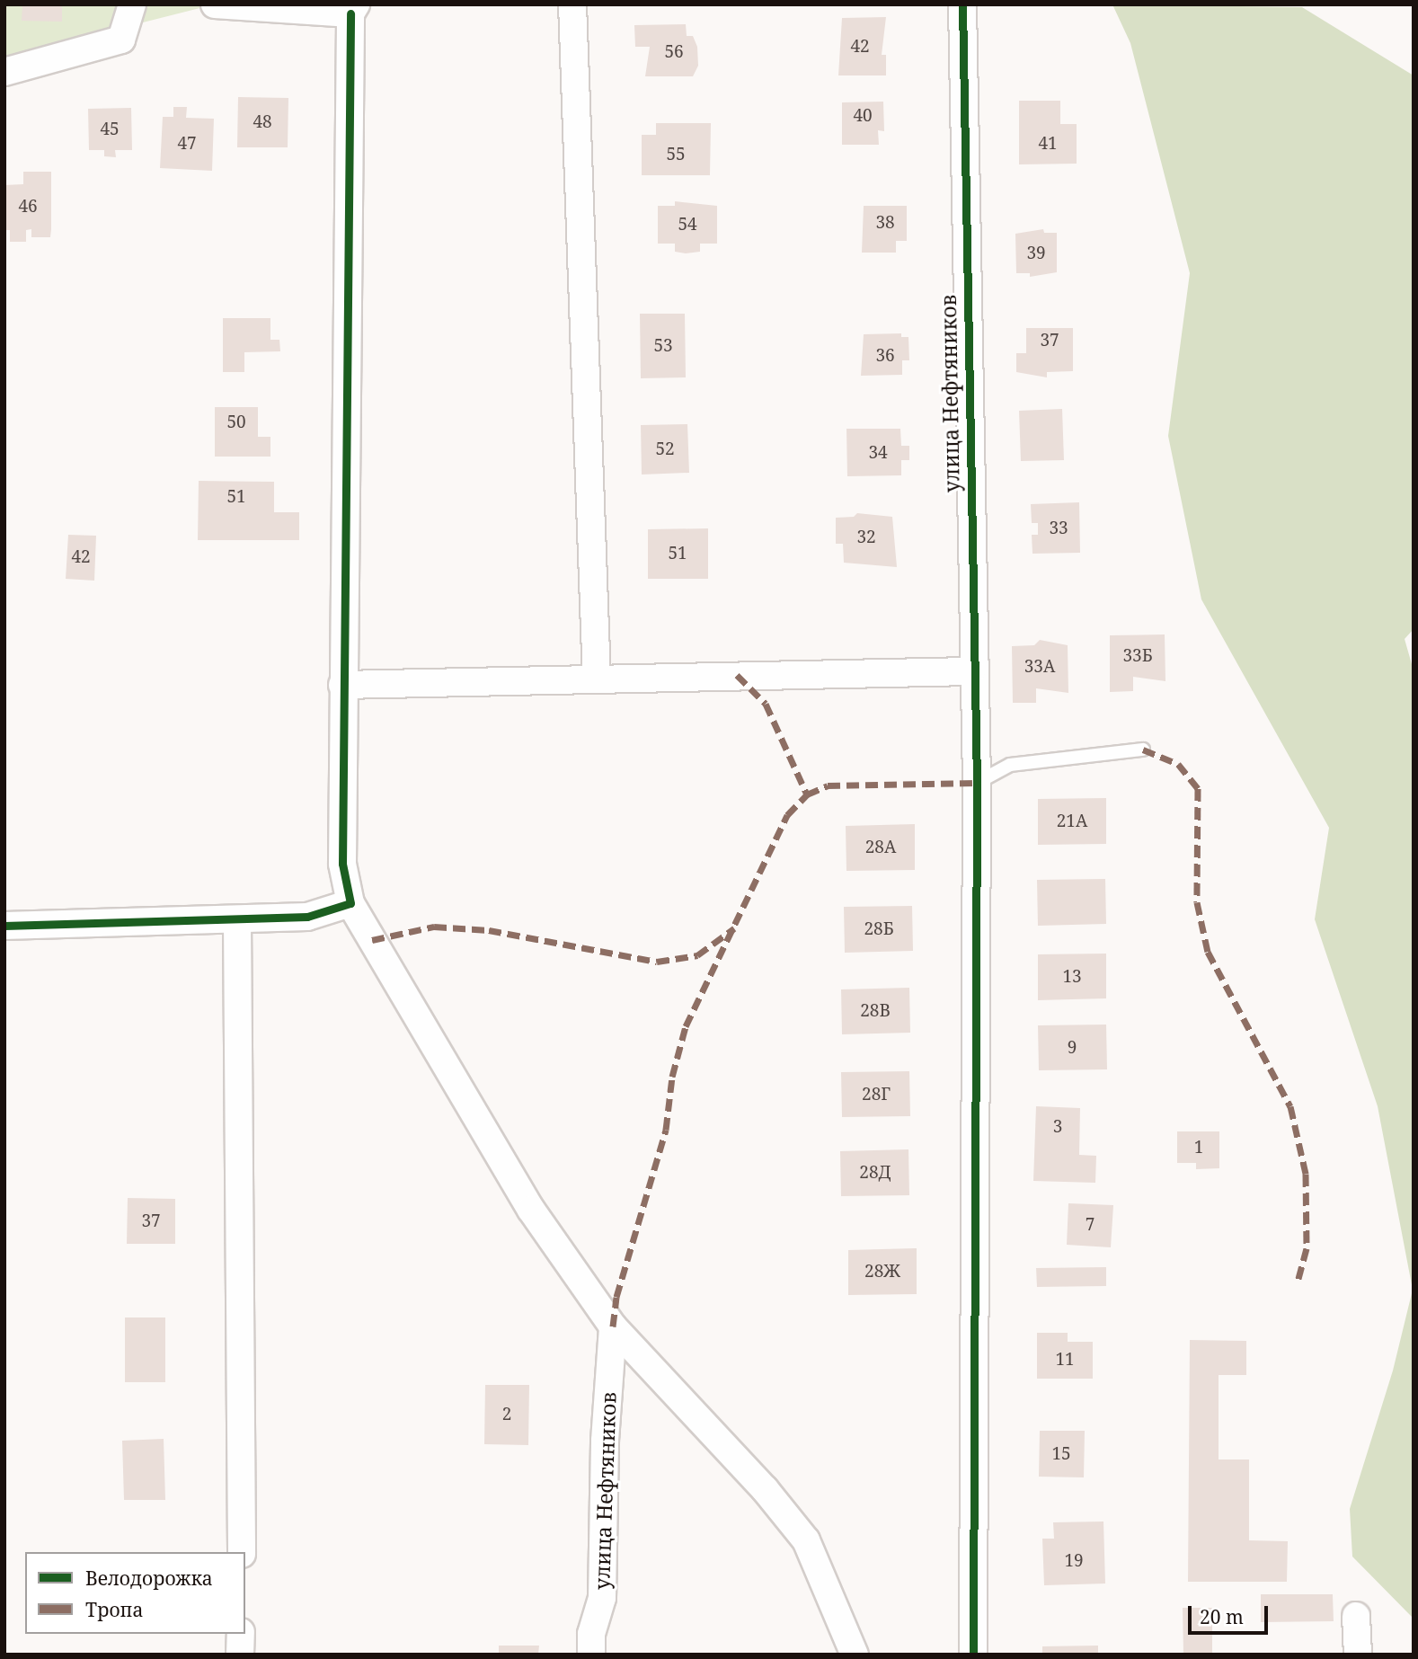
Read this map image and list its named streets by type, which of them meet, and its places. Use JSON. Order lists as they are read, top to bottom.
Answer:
{
  "streets": {
    "street": ["улица Нефтяников"]
  },
  "house_numbers": [
    "42",
    "56",
    "40",
    "48",
    "45",
    "47",
    "41",
    "55",
    "46",
    "38",
    "54",
    "39",
    "37",
    "53",
    "36",
    "50",
    "52",
    "34",
    "51",
    "33",
    "32",
    "51",
    "42",
    "33Б",
    "33А",
    "21А",
    "28А",
    "28Б",
    "13",
    "28В",
    "9",
    "28Г",
    "3",
    "1",
    "28Д",
    "37",
    "7",
    "28Ж",
    "11",
    "2",
    "15",
    "19"
  ],
  "legend": ["Велодорожка", "Тропа"],
  "scale_bar": "20 m"
}
